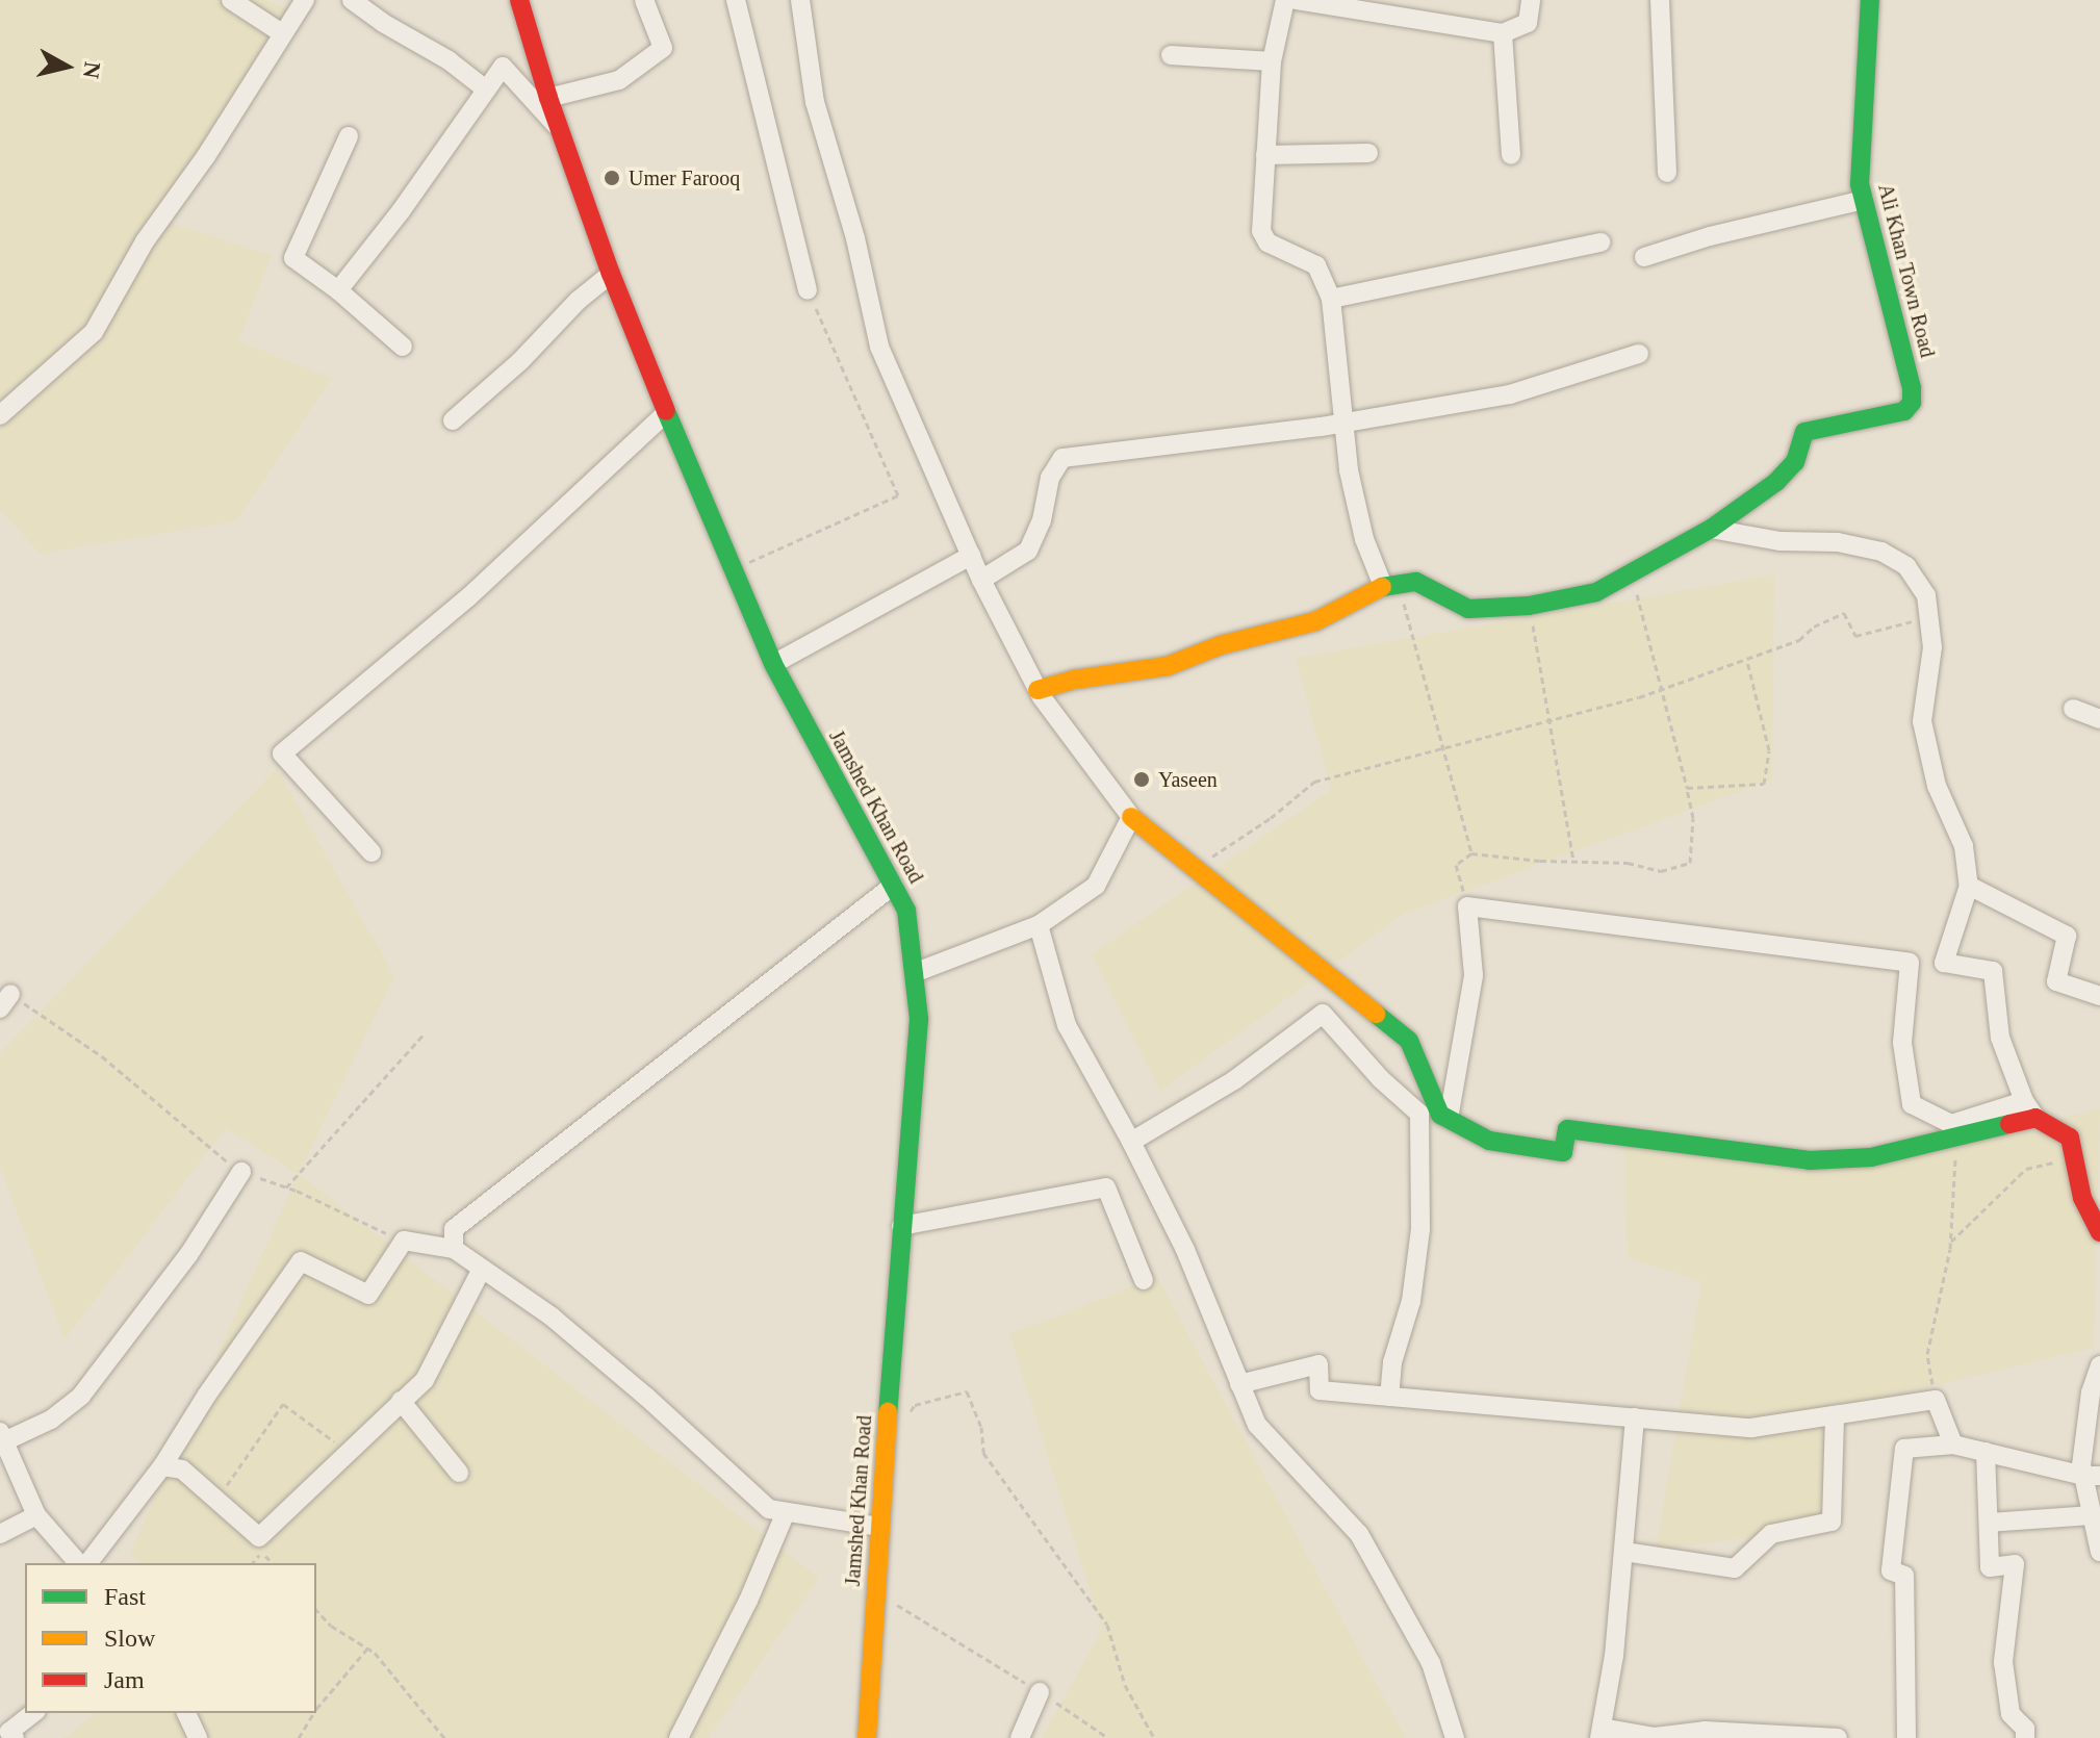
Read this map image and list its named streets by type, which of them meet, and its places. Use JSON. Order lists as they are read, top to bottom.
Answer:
{
  "streets": {
    "street": ["Ali Khan Town Road", "Jamshed Khan Road"]
  },
  "places": ["Umer Farooq", "Yaseen"],
  "legend": ["Fast", "Slow", "Jam"],
  "north": "right"
}
